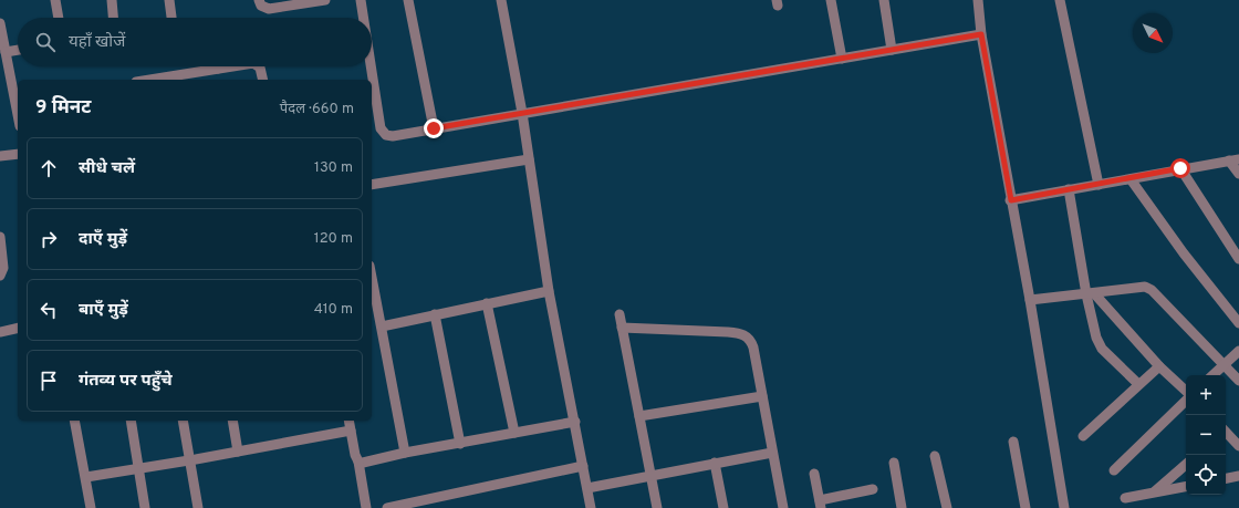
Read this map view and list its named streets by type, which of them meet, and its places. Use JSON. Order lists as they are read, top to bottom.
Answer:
{
  "north": "bottom right",
  "page": {
    "search": "यहाँ खोजें",
    "heading": ["9 मिनट", "पैदल · 660 m"],
    "list": [
      ["सीधे चलें", "130 m"],
      ["दाएँ मुड़ें", "120 m"],
      ["बाएँ मुड़ें", "410 m"],
      "गंतव्य पर पहुँचे"
    ],
    "map_buttons": ["+", "−"]
  }
}
